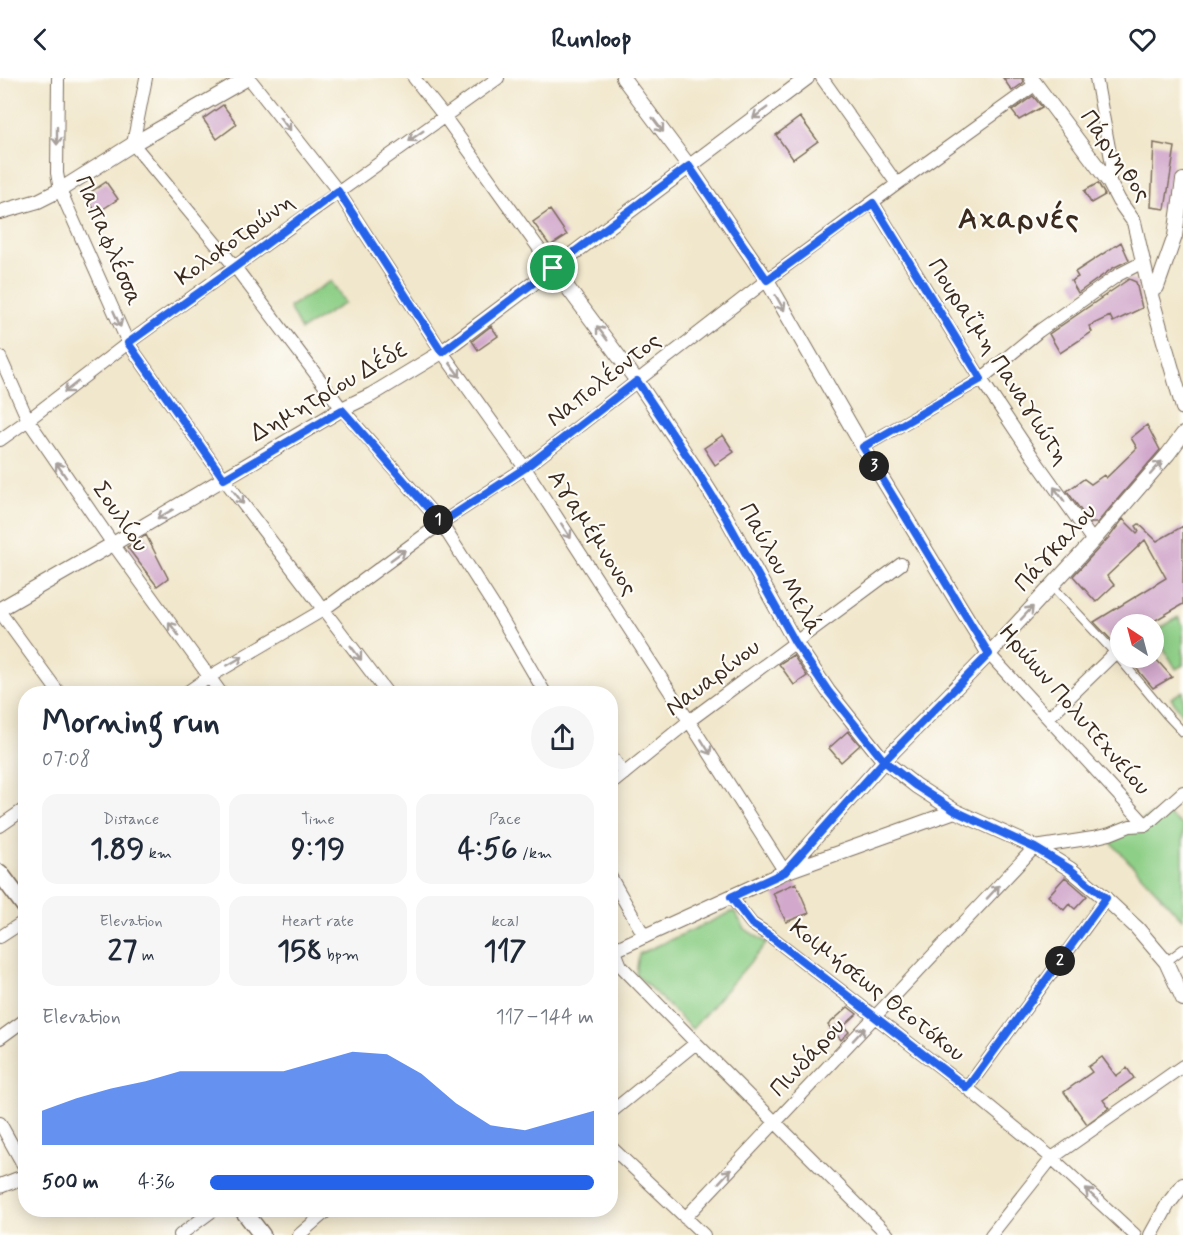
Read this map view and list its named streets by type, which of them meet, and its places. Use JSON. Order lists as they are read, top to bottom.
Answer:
{
  "streets": {
    "street": [
      "Πάρνηθος",
      "Κολοκοτρώνη",
      "Παπαφλέσσα",
      "Πουραΐμη Παναγιώτη",
      "Ναπολέοντος",
      "Δημητρίου Δέδε",
      "Σουλίου",
      "Αγαμέμνονος",
      "Πάγκαλου",
      "Παύλου Μελά",
      "Ναυαρίνου",
      "Ηρώων Πολυτεχνείου",
      "Κοιμήσεως Θεοτόκου",
      "Πινδάρου"
    ]
  },
  "crossings": [
    ["Πάρνηθος", "Ναπολέοντος"],
    ["Κολοκοτρώνη", "Παπαφλέσσα"],
    ["Κολοκοτρώνη", "Σουλίου"],
    ["Κολοκοτρώνη", "Αγαμέμνονος"],
    ["Κολοκοτρώνη", "Παύλου Μελά"],
    ["Παπαφλέσσα", "Ναπολέοντος"],
    ["Παπαφλέσσα", "Δημητρίου Δέδε"],
    ["Πουραΐμη Παναγιώτη", "Ναπολέοντος"],
    ["Πουραΐμη Παναγιώτη", "Πάγκαλου"],
    ["Ναπολέοντος", "Σουλίου"],
    ["Ναπολέοντος", "Αγαμέμνονος"],
    ["Ναπολέοντος", "Παύλου Μελά"],
    ["Ναπολέοντος", "Ηρώων Πολυτεχνείου"],
    ["Δημητρίου Δέδε", "Σουλίου"],
    ["Δημητρίου Δέδε", "Αγαμέμνονος"],
    ["Δημητρίου Δέδε", "Παύλου Μελά"],
    ["Δημητρίου Δέδε", "Ηρώων Πολυτεχνείου"],
    ["Αγαμέμνονος", "Πάγκαλου"],
    ["Αγαμέμνονος", "Ναυαρίνου"],
    ["Πάγκαλου", "Παύλου Μελά"],
    ["Πάγκαλου", "Ηρώων Πολυτεχνείου"],
    ["Παύλου Μελά", "Ναυαρίνου"],
    ["Παύλου Μελά", "Πινδάρου"],
    ["Κοιμήσεως Θεοτόκου", "Πινδάρου"]
  ],
  "one_way": [
    "Κολοκοτρώνη",
    "Παπαφλέσσα",
    "Πουραΐμη Παναγιώτη",
    "Σουλίου"
  ],
  "districts": ["Αχαρνές"],
  "north": "top left",
  "page": {
    "header": "Runloop",
    "pins": ["3", "1", "2"],
    "heading": ["Morning run", "07:08"],
    "stats": [
      ["Distance", "1.89 km"],
      ["Time", "9:19"],
      ["Pace", "4:56 /km"],
      ["Elevation", "27 m"],
      ["Heart rate", "158 bpm"],
      ["kcal", "117"]
    ],
    "chart": ["Elevation", "117–144 m"],
    "list": [
      {
        "name": "500 m",
        "note": "4:36"
      }
    ]
  }
}
